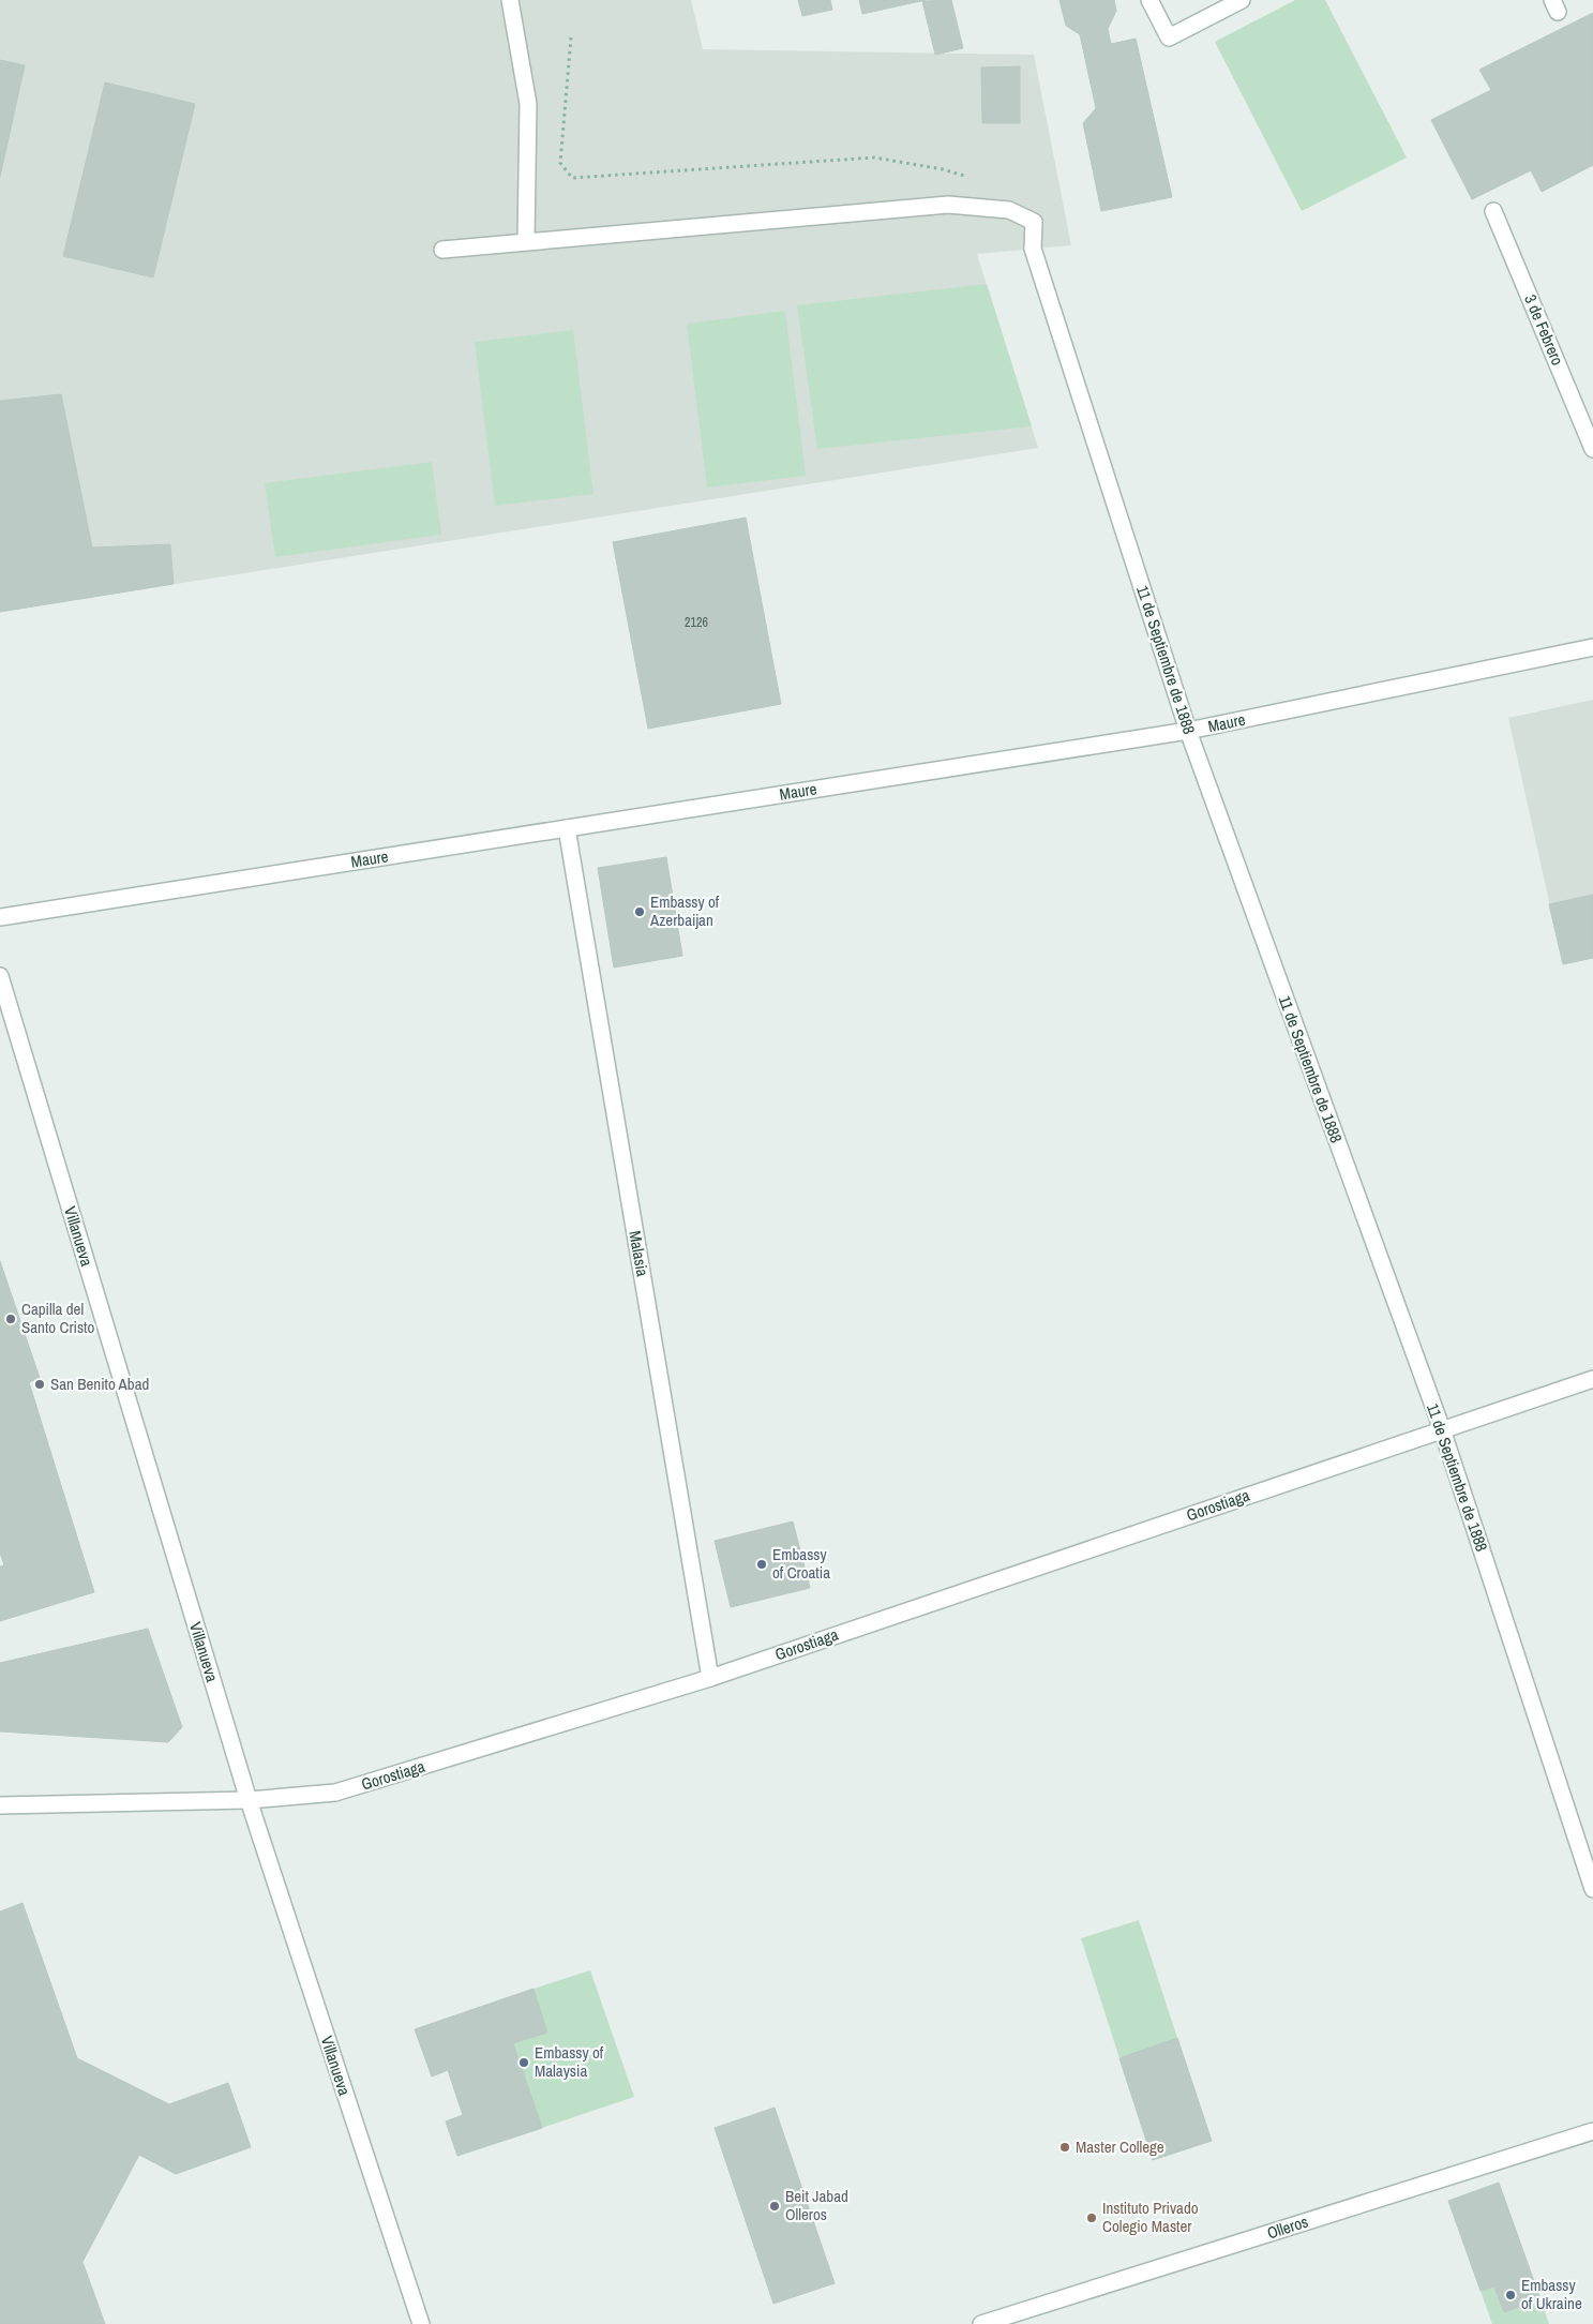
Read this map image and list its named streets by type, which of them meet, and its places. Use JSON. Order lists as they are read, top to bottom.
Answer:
{
  "streets": {
    "street": [
      "3 de Febrero",
      "11 de Septiembre de 1888",
      "Maure",
      "Villanueva",
      "Malasia",
      "Gorostiaga",
      "Olleros"
    ]
  },
  "crossings": [
    ["11 de Septiembre de 1888", "Maure"],
    ["11 de Septiembre de 1888", "Gorostiaga"],
    ["Maure", "Malasia"],
    ["Villanueva", "Gorostiaga"],
    ["Malasia", "Gorostiaga"]
  ],
  "places": [
    "Embassy of Azerbaijan",
    "Capilla del Santo Cristo",
    "San Benito Abad",
    "Embassy of Croatia",
    "Embassy of Malaysia",
    "Master College",
    "Beit Jabad Olleros",
    "Instituto Privado Colegio Master",
    "Embassy of Ukraine"
  ],
  "house_numbers": ["2126"]
}
